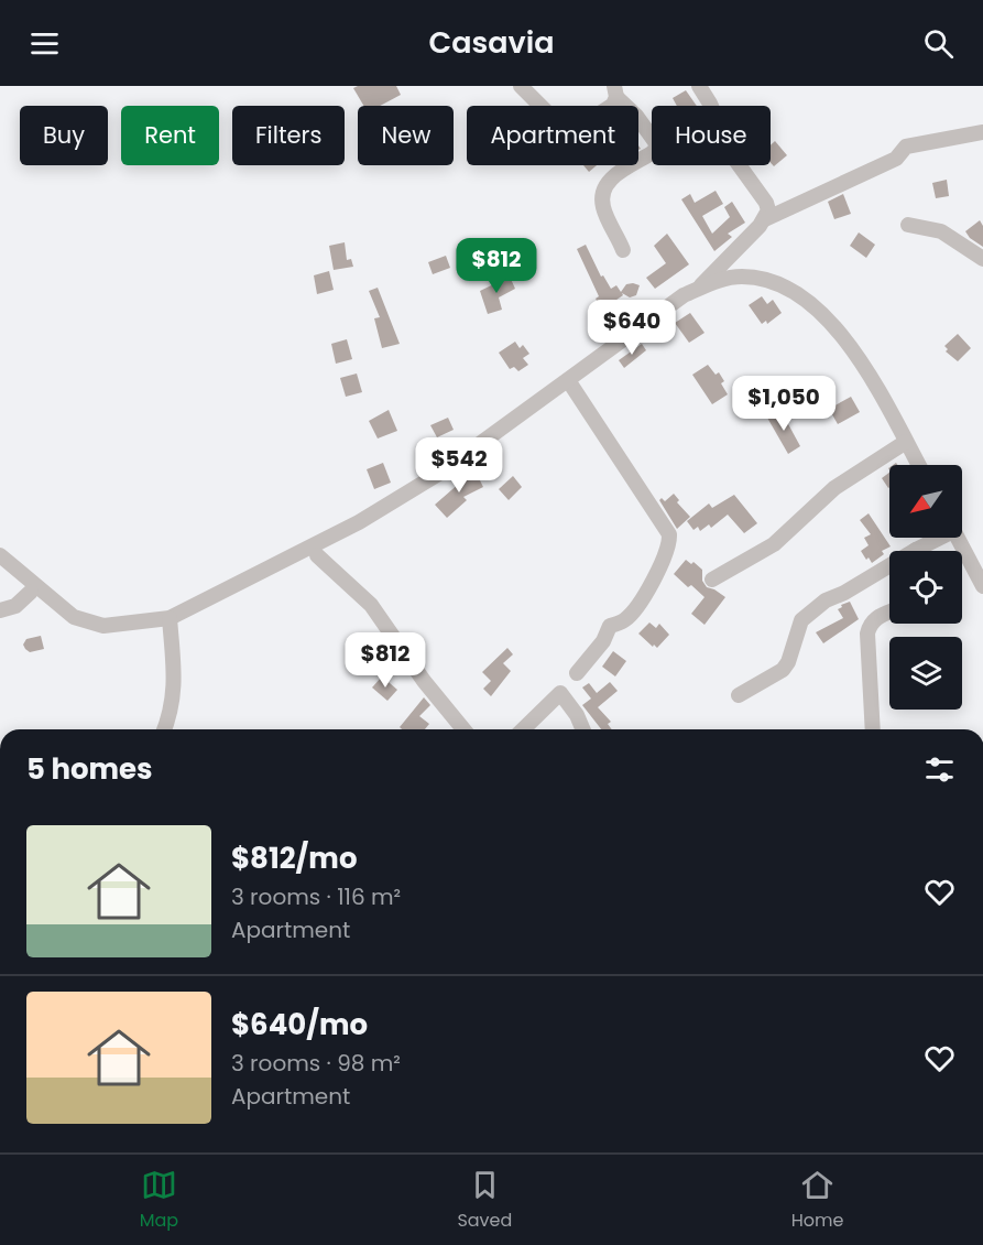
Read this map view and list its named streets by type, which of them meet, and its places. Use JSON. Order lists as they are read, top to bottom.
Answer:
{
  "north": "bottom left",
  "page": {
    "header": "Casavia",
    "chip": [
      "Buy",
      "Rent",
      "Filters",
      "New",
      "Apartment",
      "House"
    ],
    "price": [
      "$812",
      "$640",
      "$1,050",
      "$542",
      "$812"
    ],
    "heading": "5 homes",
    "list": [
      {
        "name": "$812/mo",
        "note": "3 rooms · 116 m² · Apartment"
      },
      {
        "name": "$640/mo",
        "note": "3 rooms · 98 m² · Apartment"
      }
    ],
    "tabs": ["Map", "Saved", "Home"]
  }
}
